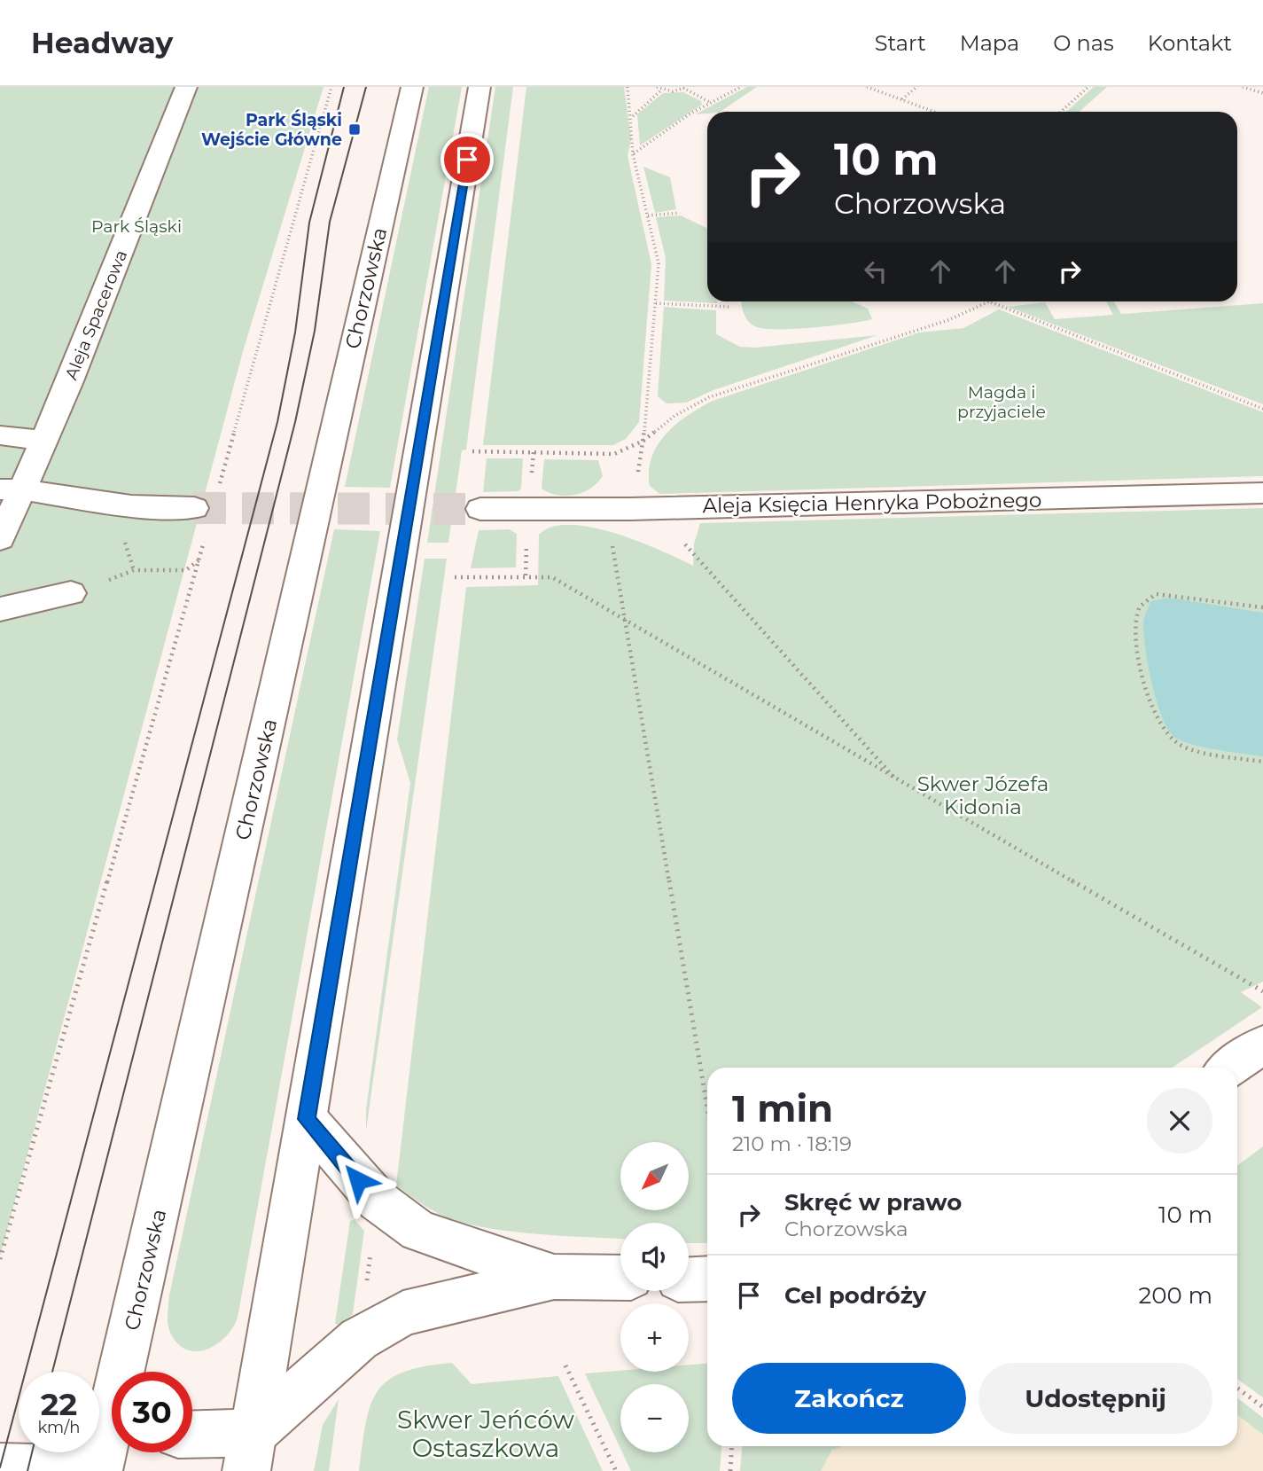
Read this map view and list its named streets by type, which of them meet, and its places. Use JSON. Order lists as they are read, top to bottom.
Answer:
{
  "streets": {
    "main road": ["Chorzowska", "Aleja Spacerowa", "Aleja Księcia Henryka Pobożnego"]
  },
  "parks": [
    "Park Śląski",
    "Magda i przyjaciele",
    "Skwer Józefa Kidonia",
    "Skwer Jeńców Ostaszkowa"
  ],
  "places": {
    "transit": ["Park Śląski Wejście Główne"]
  },
  "north": "bottom left",
  "page": {
    "header": "Headway",
    "nav": [
      "Start",
      "Mapa",
      "O nas",
      "Kontakt"
    ],
    "turn": ["10 m", "Chorzowska"],
    "heading": ["1 min", "210 m · 18:19"],
    "map_buttons": ["+", "−"],
    "list": [
      {
        "name": "Skręć w prawo",
        "note": "Chorzowska",
        "value": "10 m"
      },
      {
        "name": "Cel podróży",
        "value": "200 m"
      }
    ],
    "buttons": ["Zakończ", "Udostępnij"],
    "speed": "22 km/h",
    "limit": "30"
  }
}
